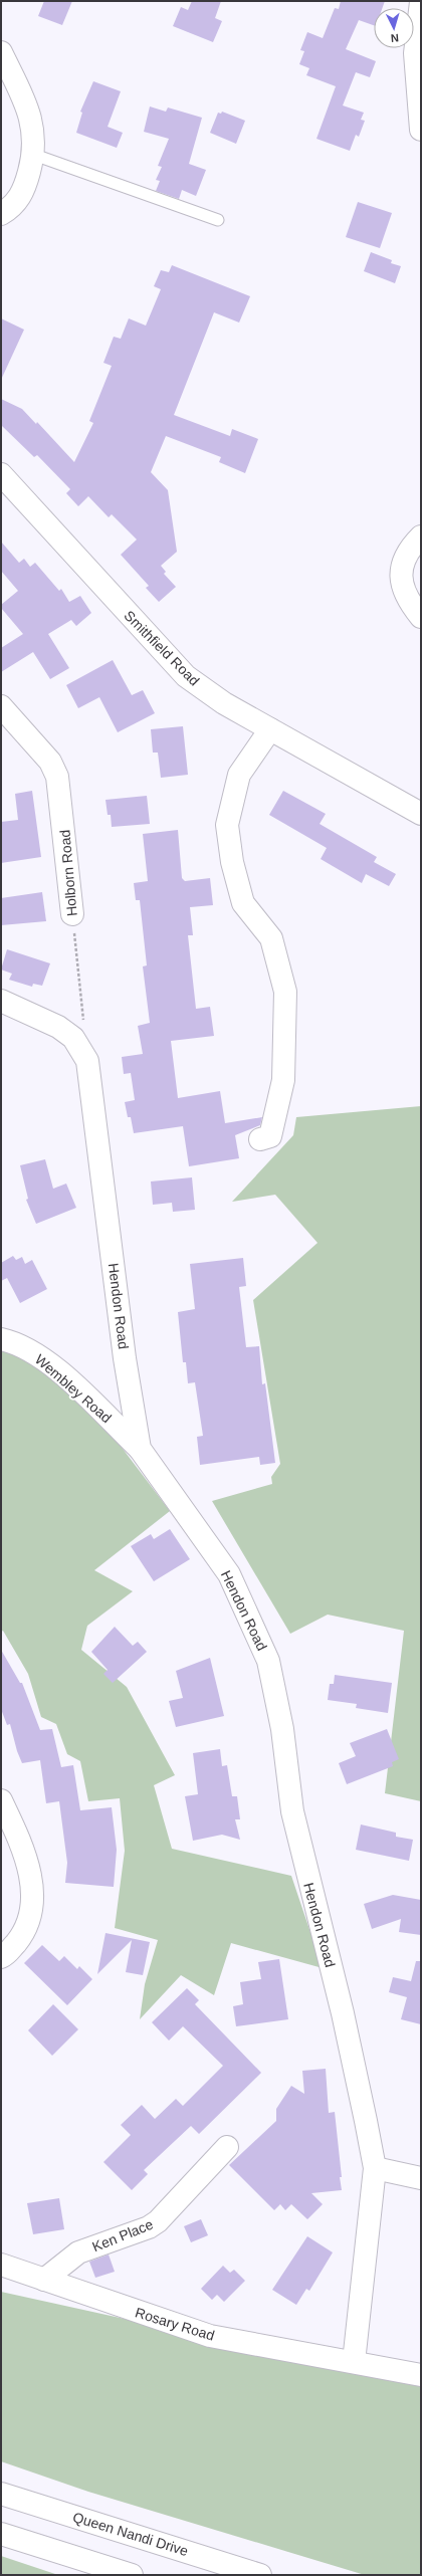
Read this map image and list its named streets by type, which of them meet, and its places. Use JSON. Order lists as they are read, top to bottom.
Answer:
{
  "streets": {
    "street": [
      "Smithfield Road",
      "Holborn Road",
      "Hendon Road",
      "Wembley Road",
      "Ken Place",
      "Rosary Road",
      "Queen Nandi Drive"
    ]
  },
  "crossings": [
    ["Hendon Road", "Wembley Road"],
    ["Ken Place", "Rosary Road"]
  ],
  "north": "bottom"
}
